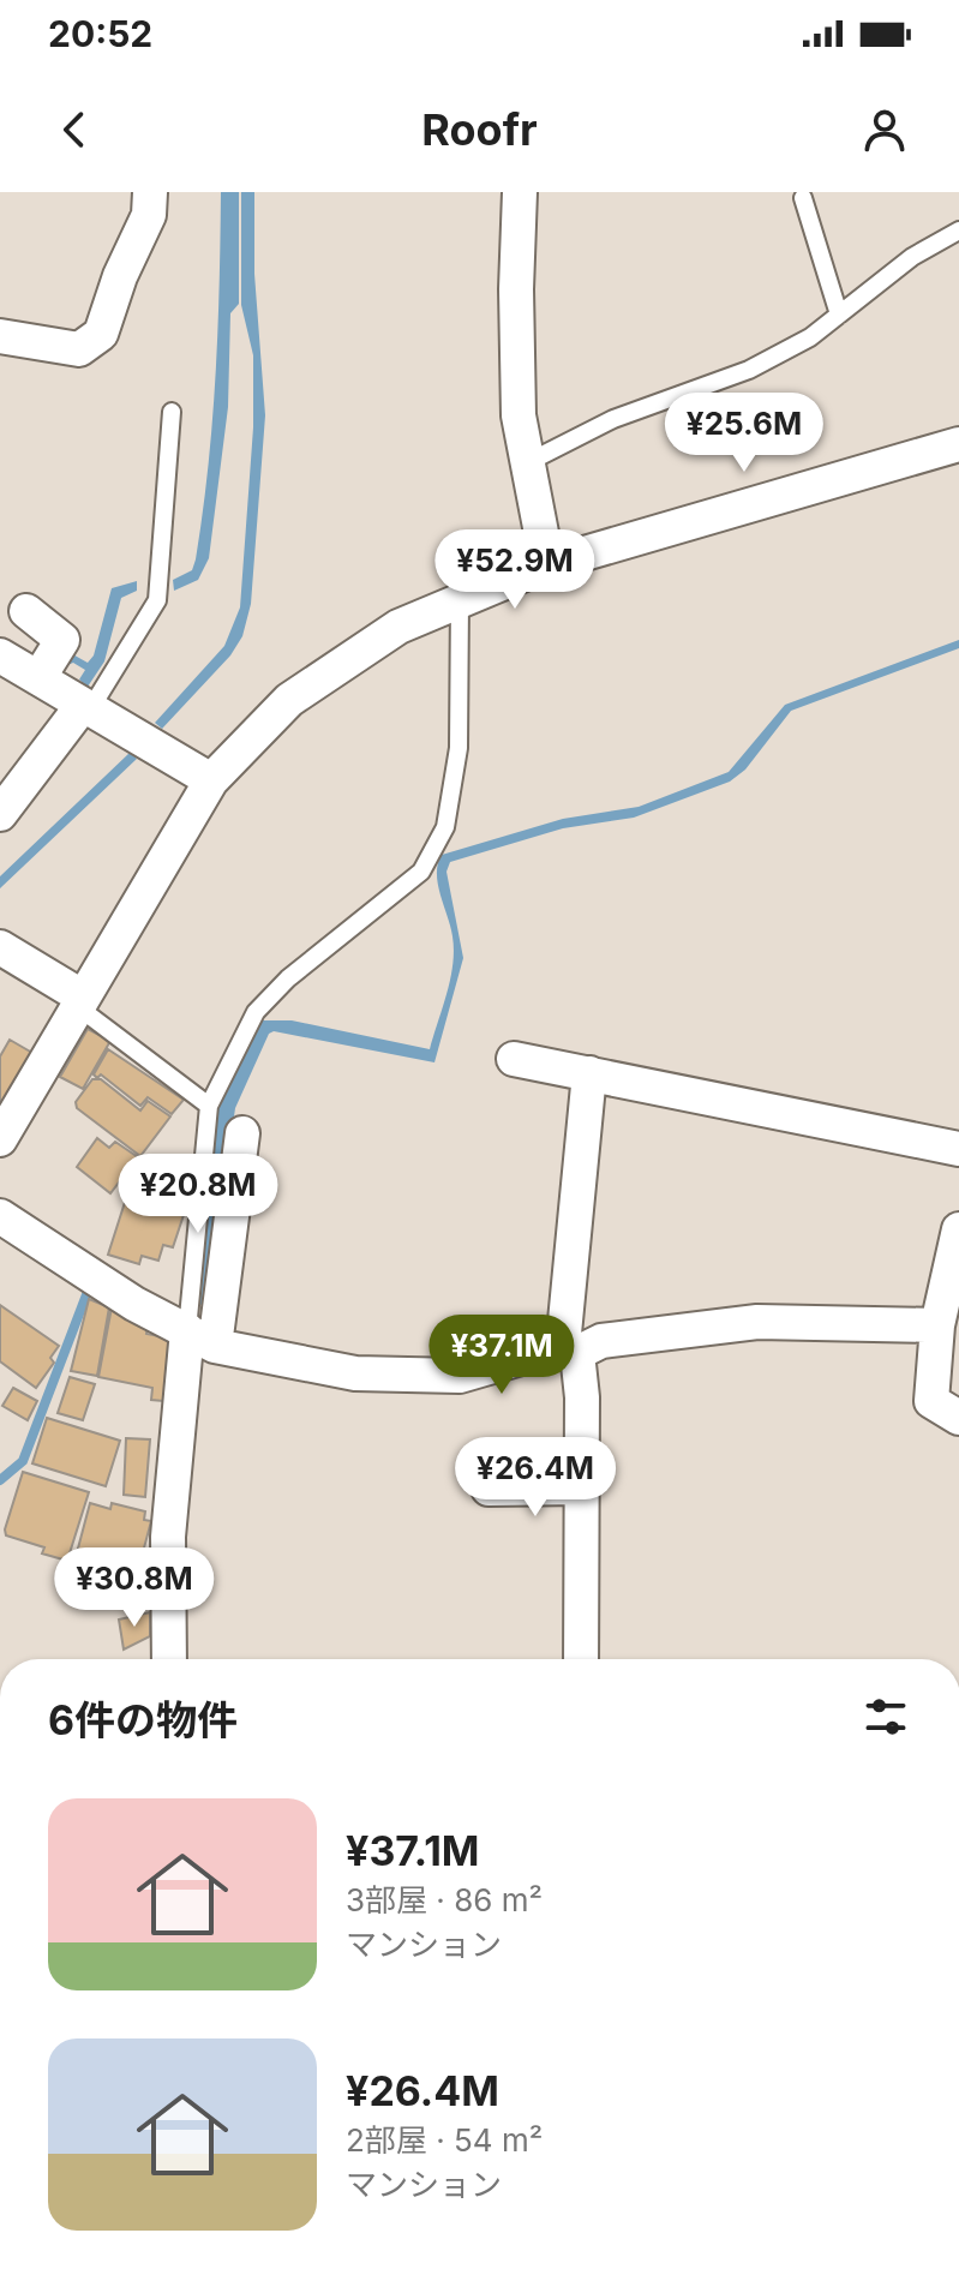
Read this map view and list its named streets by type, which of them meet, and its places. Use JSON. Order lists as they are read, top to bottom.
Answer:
{
  "page": {
    "status": "20:52",
    "header": "Roofr",
    "price": [
      "¥25.6M",
      "¥52.9M",
      "¥20.8M",
      "¥37.1M",
      "¥26.4M",
      "¥30.8M"
    ],
    "heading": "6件の物件",
    "list": [
      {
        "name": "¥37.1M",
        "note": "3部屋 · 86 m² · マンション"
      },
      {
        "name": "¥26.4M",
        "note": "2部屋 · 54 m² · マンション"
      }
    ]
  }
}
